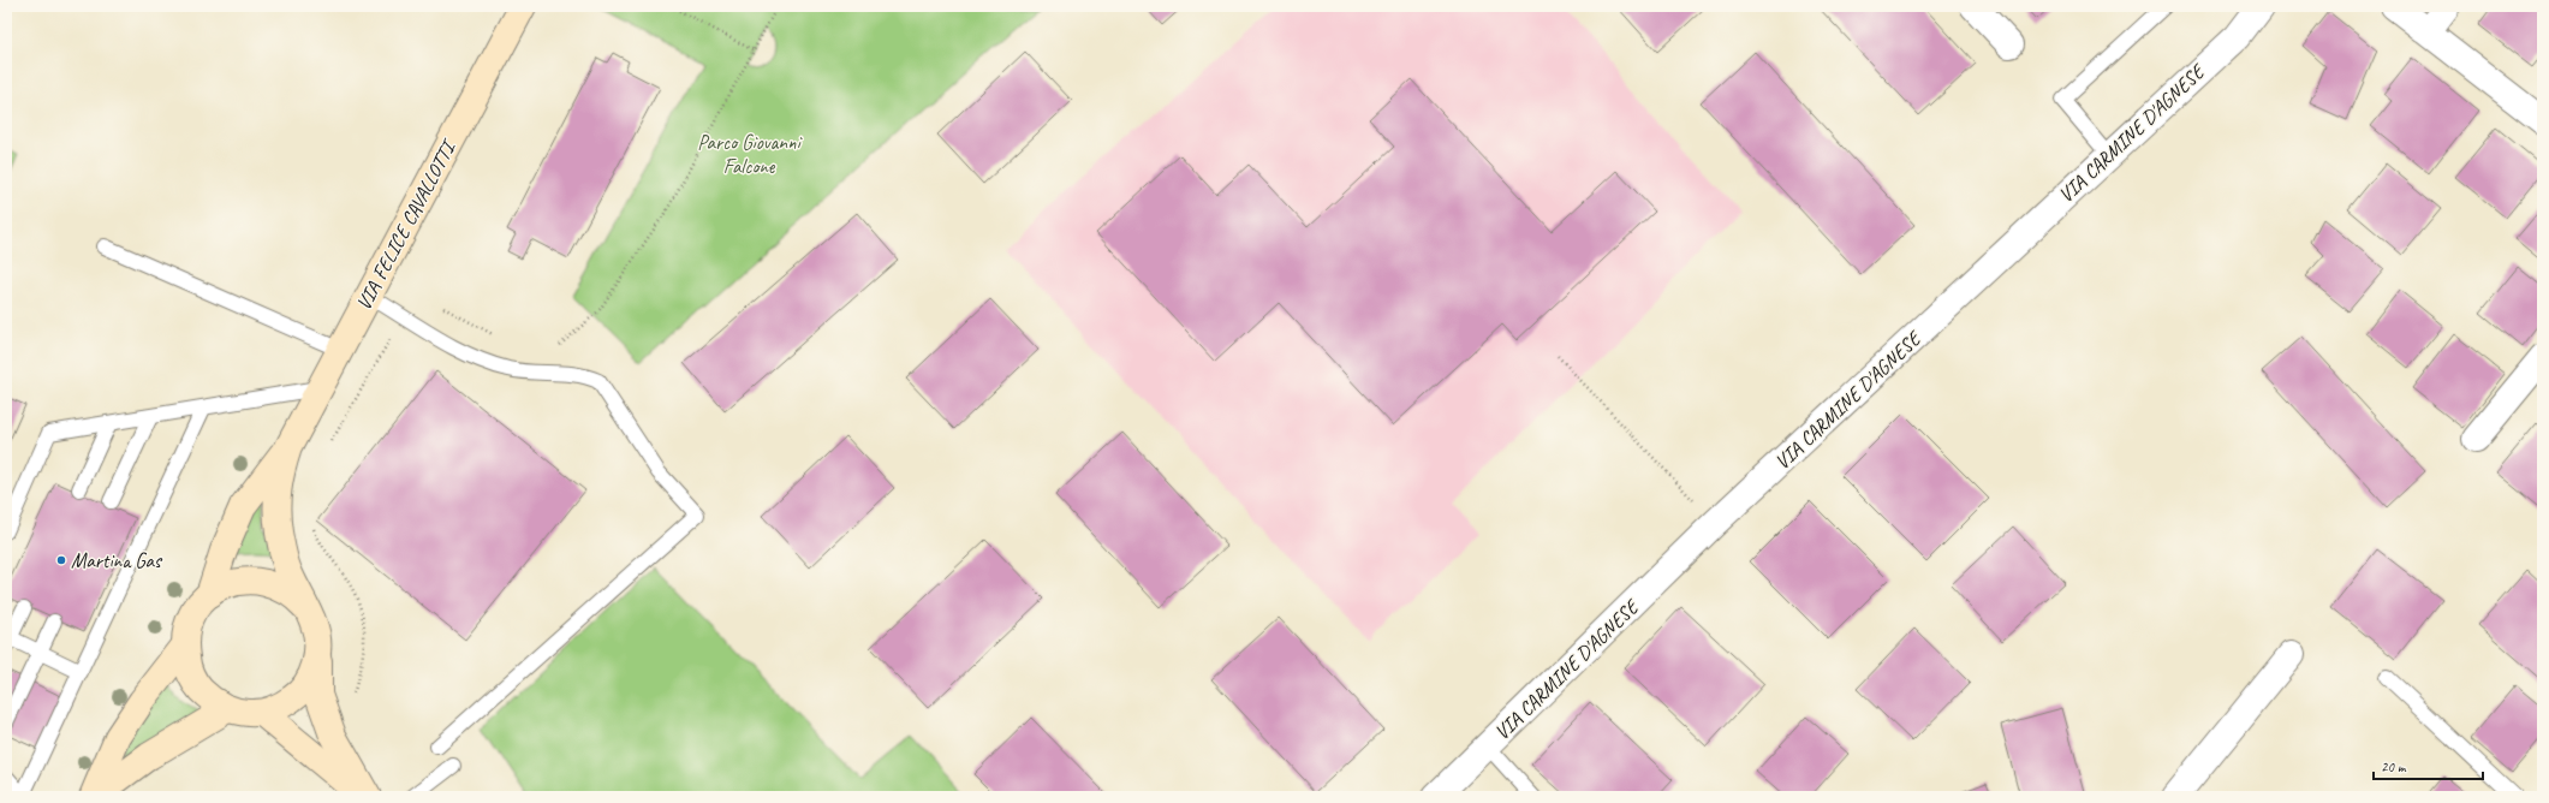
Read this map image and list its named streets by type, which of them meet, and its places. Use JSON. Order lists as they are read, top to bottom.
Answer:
{
  "streets": {
    "main road": ["VIA FELICE CAVALLOTTI"],
    "street": ["VIA CARMINE D'AGNESE"]
  },
  "parks": ["Parco Giovanni Falcone"],
  "places": ["Martina Gas"],
  "scale_bar": "20 m"
}
